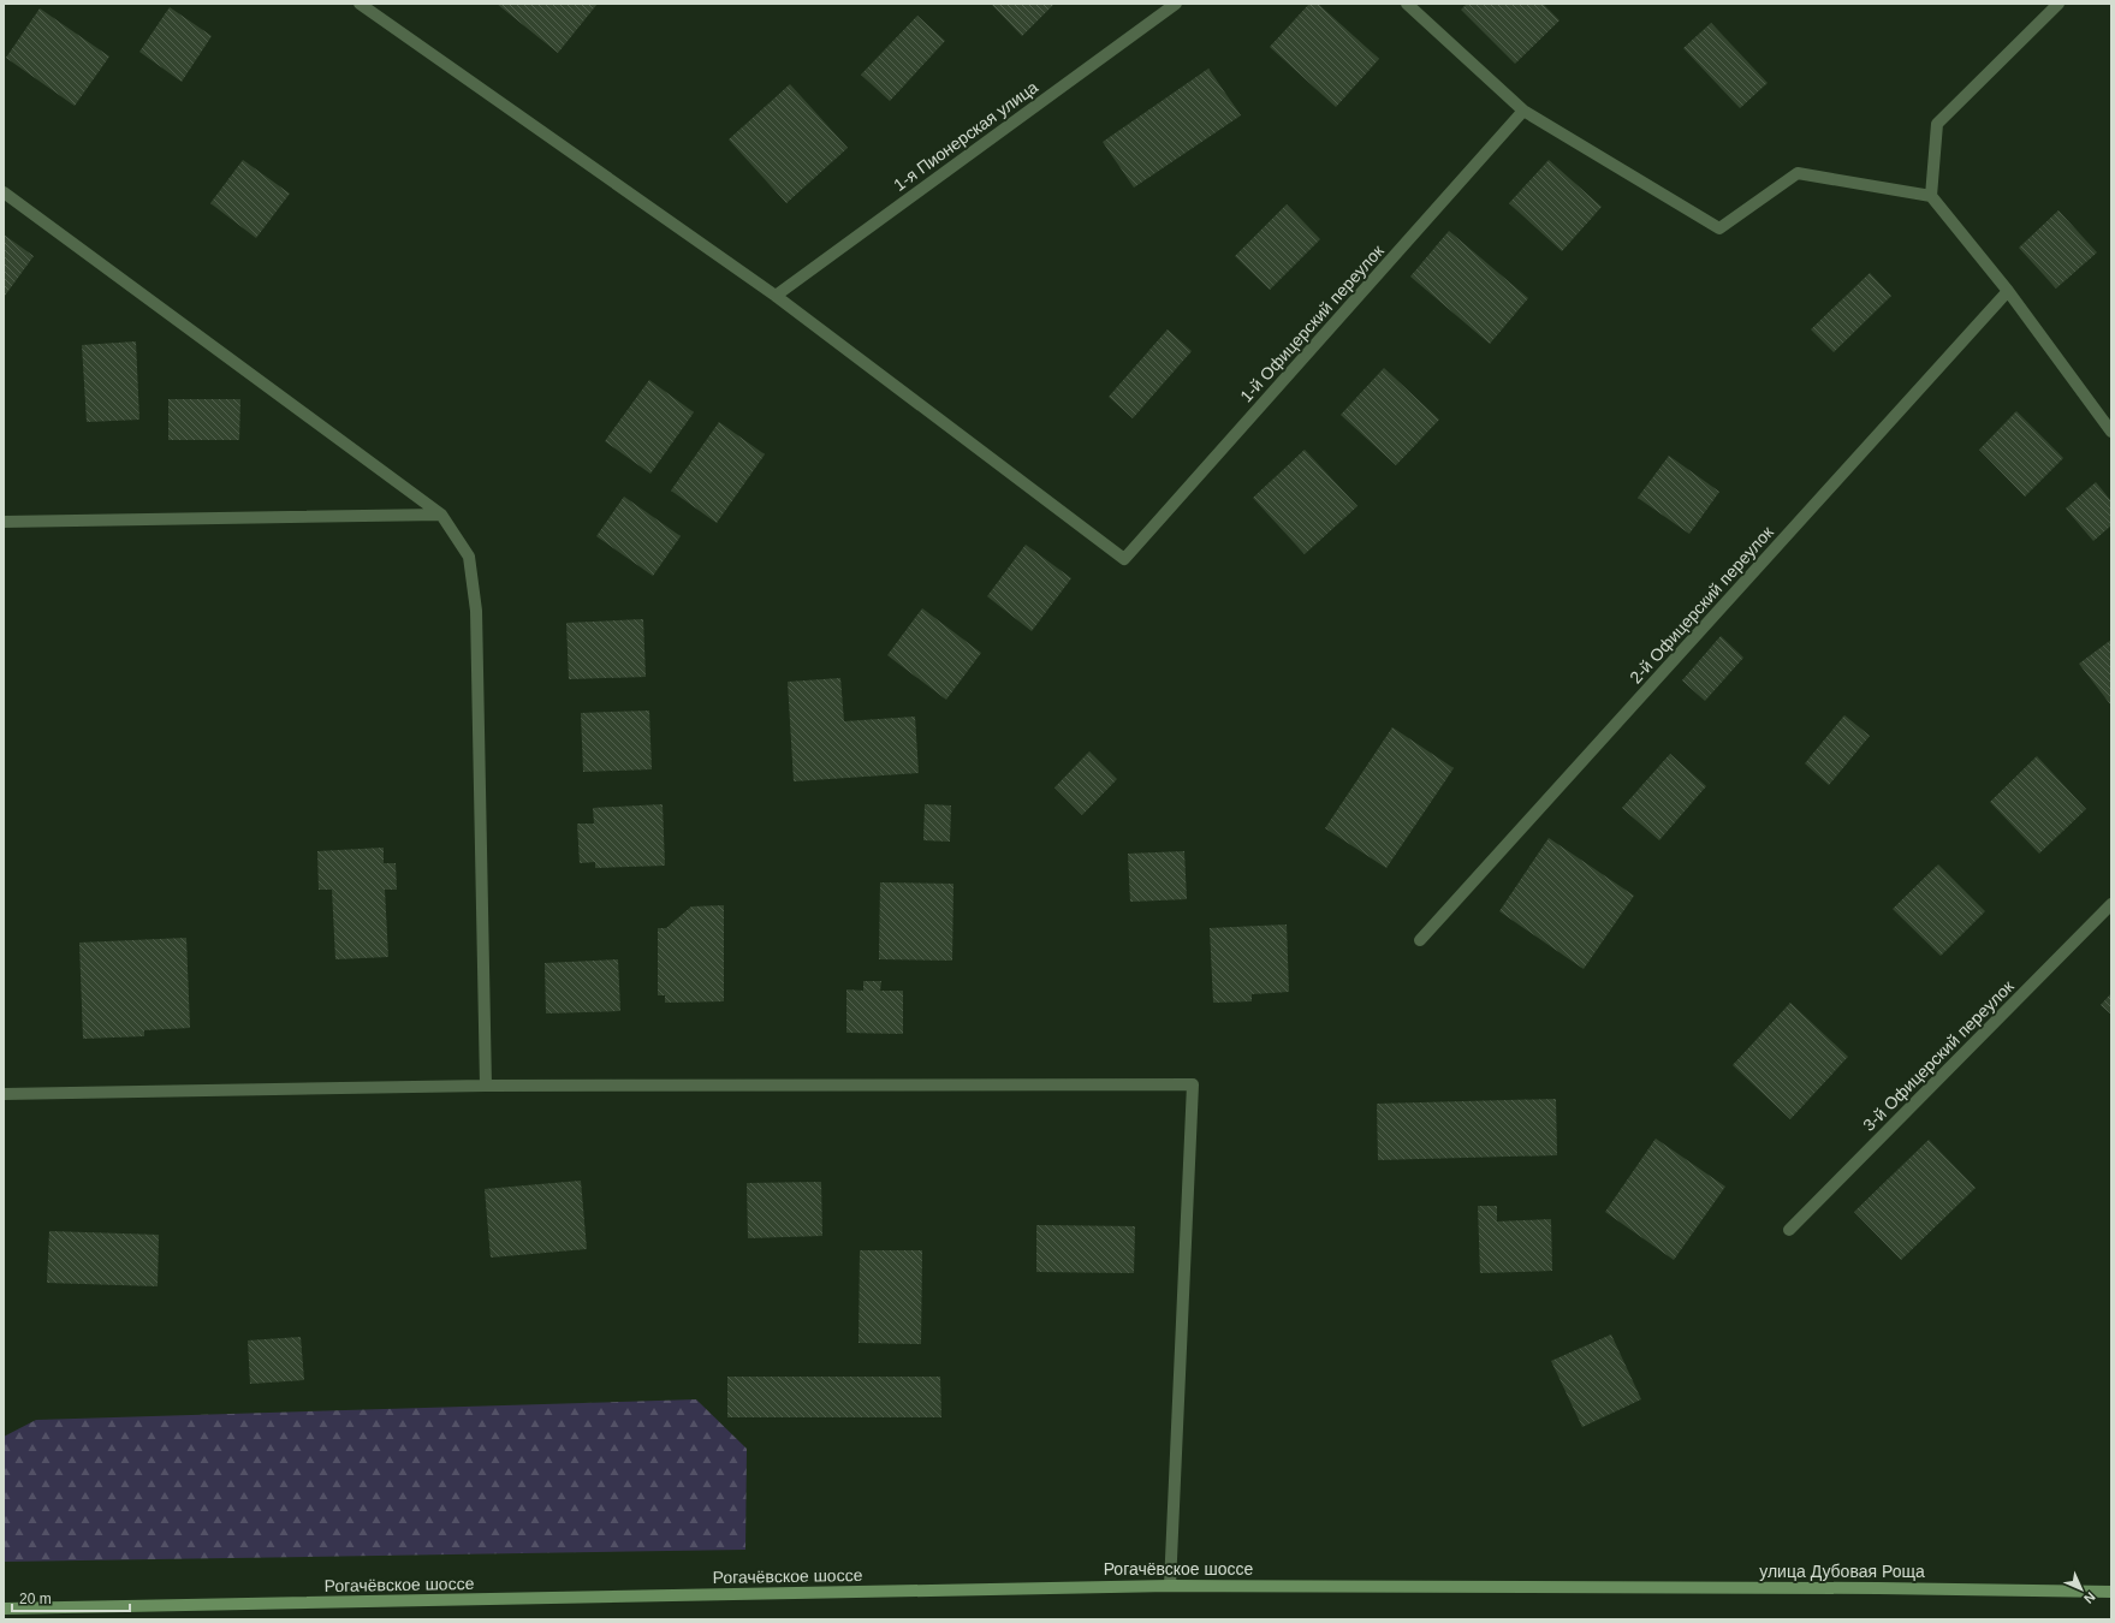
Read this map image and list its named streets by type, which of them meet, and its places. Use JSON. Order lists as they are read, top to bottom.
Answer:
{
  "streets": {
    "main road": ["Рогачёвское шоссе", "улица Дубовая Роща"],
    "street": [
      "1-я Пионерская улица",
      "1-й Офицерский переулок",
      "2-й Офицерский переулок",
      "3-й Офицерский переулок"
    ]
  },
  "crossings": [
    ["1-я Пионерская улица", "1-й Офицерский переулок"],
    ["Рогачёвское шоссе", "улица Дубовая Роща"]
  ],
  "scale_bar": "20 m",
  "north": "bottom right"
}
